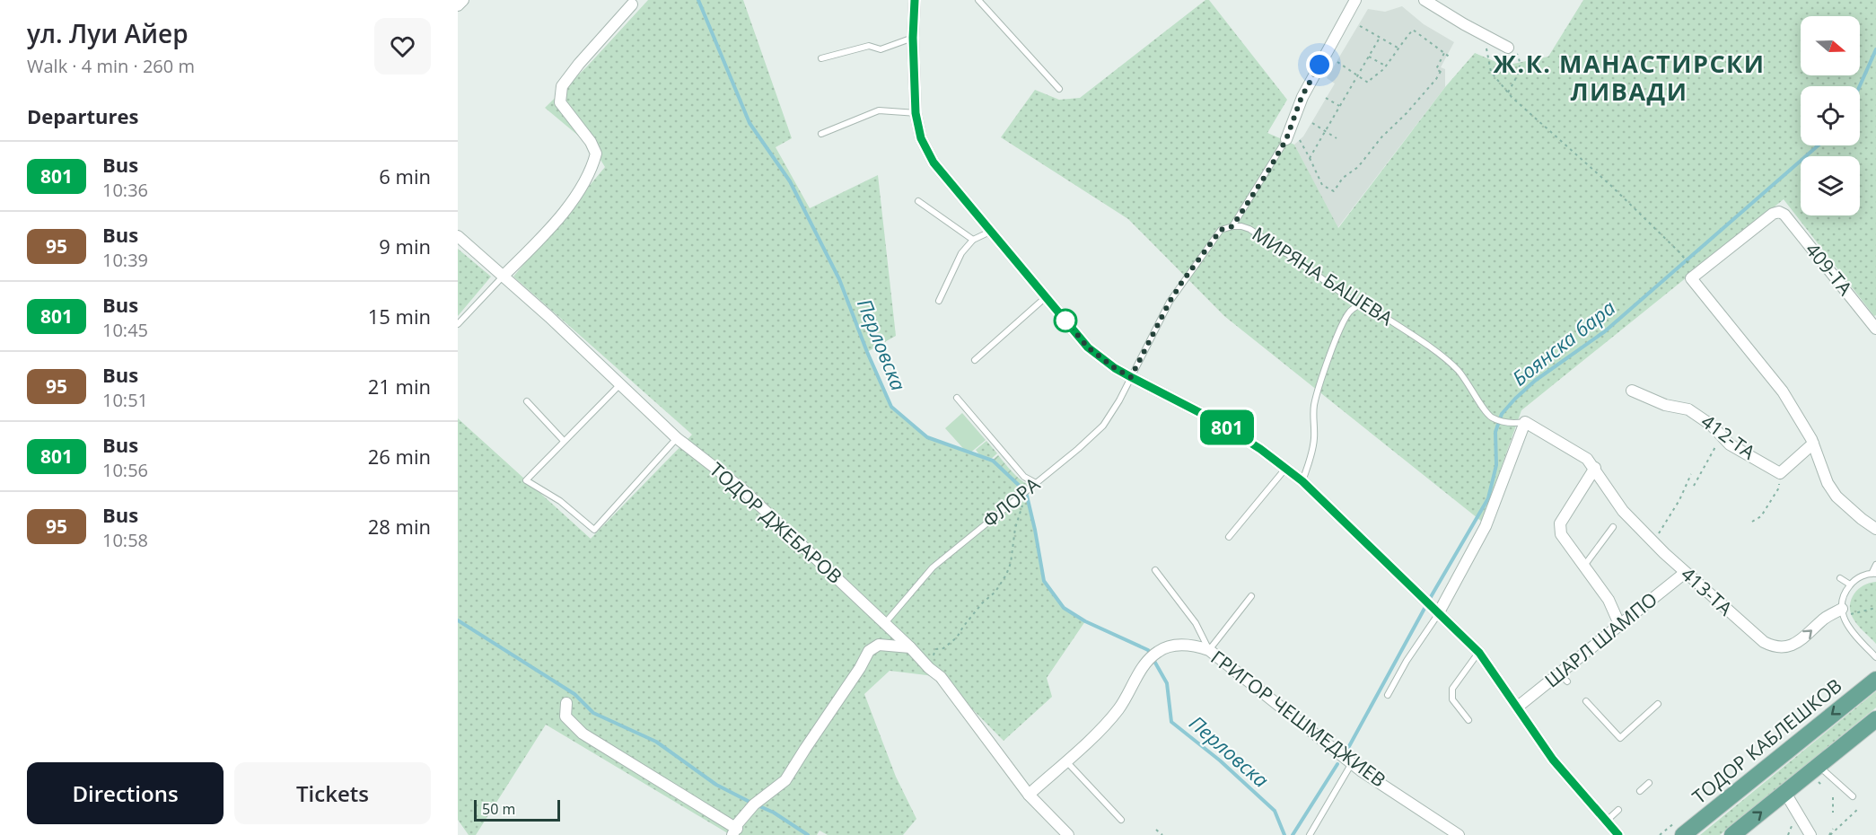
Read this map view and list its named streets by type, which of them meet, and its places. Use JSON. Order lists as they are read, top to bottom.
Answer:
{
  "streets": {
    "main road": ["ТОДОР КАБЛЕШКОВ"],
    "street": [
      "409-ТА",
      "412-ТА",
      "ТОДОР ДЖЕБАРОВ",
      "413-ТА",
      "ШАРЛ ШАМПО",
      "ГРИГОР ЧЕШМЕДЖИЕВ"
    ],
    "lane": ["МИРЯНА БАШЕВА", "ФЛОРА"]
  },
  "crossings": [
    ["МИРЯНА БАШЕВА", "ФЛОРА"],
    ["МИРЯНА БАШЕВА", "413-ТА"],
    ["ФЛОРА", "ТОДОР ДЖЕБАРОВ"],
    ["ТОДОР ДЖЕБАРОВ", "ГРИГОР ЧЕШМЕДЖИЕВ"],
    ["413-ТА", "ШАРЛ ШАМПО"]
  ],
  "one_way": ["413-ТА"],
  "districts": ["Ж.К. МАНАСТИРСКИ ЛИВАДИ"],
  "water": ["Боянска бара", "Перловска"],
  "lines": ["bus line 801"],
  "scale_bar": "50 m",
  "north": "right",
  "page": {
    "heading": [
      ["ул. Луи Айер", "Walk · 4 min · 260 m"],
      "Departures"
    ],
    "on_map": "801",
    "list": [
      {
        "mark": "801",
        "name": "Bus",
        "note": "10:36",
        "value": "6 min"
      },
      {
        "mark": "95",
        "name": "Bus",
        "note": "10:39",
        "value": "9 min"
      },
      {
        "mark": "801",
        "name": "Bus",
        "note": "10:45",
        "value": "15 min"
      },
      {
        "mark": "95",
        "name": "Bus",
        "note": "10:51",
        "value": "21 min"
      },
      {
        "mark": "801",
        "name": "Bus",
        "note": "10:56",
        "value": "26 min"
      },
      {
        "mark": "95",
        "name": "Bus",
        "note": "10:58",
        "value": "28 min"
      }
    ],
    "buttons": ["Directions", "Tickets"],
    "scale": "50 m"
  }
}
